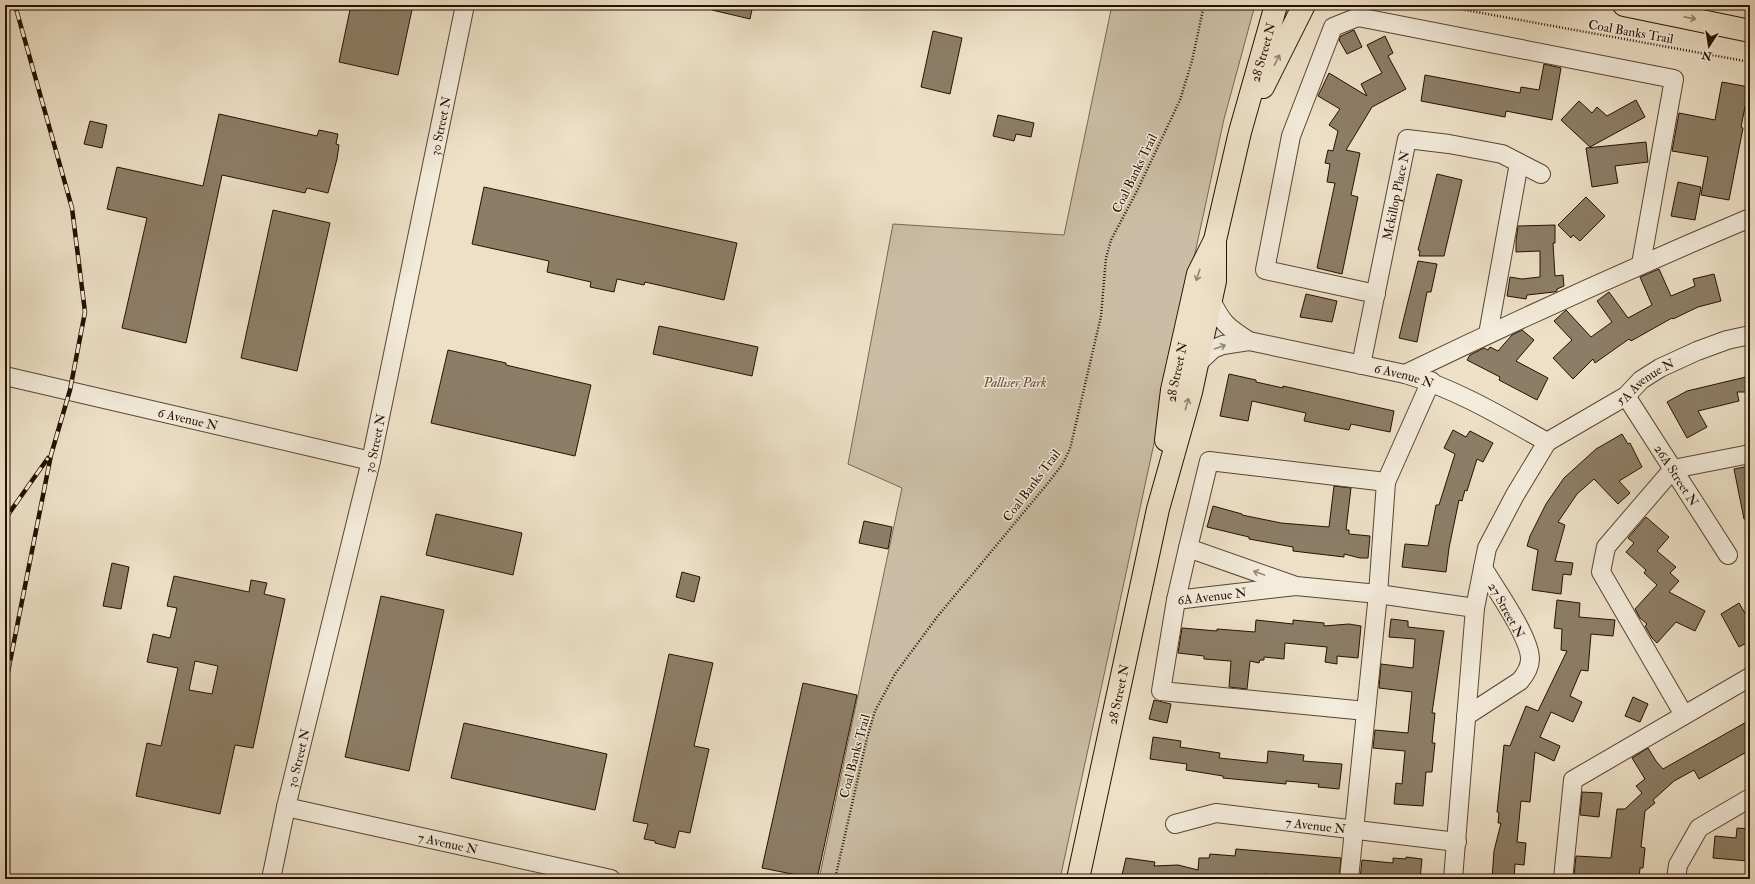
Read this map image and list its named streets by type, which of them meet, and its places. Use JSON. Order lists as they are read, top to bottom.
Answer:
{
  "streets": {
    "main road": ["28 Street N"],
    "street": [
      "30 Street N",
      "Mckillop Place N",
      "6 Avenue N",
      "5A Avenue N",
      "26A Street N",
      "6A Avenue N",
      "27 Street N",
      "7 Avenue N"
    ],
    "path": ["Coal Banks Trail"]
  },
  "crossings": [
    ["28 Street N", "6 Avenue N"],
    ["30 Street N", "6 Avenue N"],
    ["30 Street N", "7 Avenue N"],
    ["Mckillop Place N", "6 Avenue N"],
    ["6 Avenue N", "5A Avenue N"],
    ["6 Avenue N", "27 Street N"],
    ["5A Avenue N", "26A Street N"],
    ["5A Avenue N", "27 Street N"],
    ["6A Avenue N", "27 Street N"],
    ["27 Street N", "7 Avenue N"]
  ],
  "parks": ["Palliser Park"],
  "north": "bottom"
}
